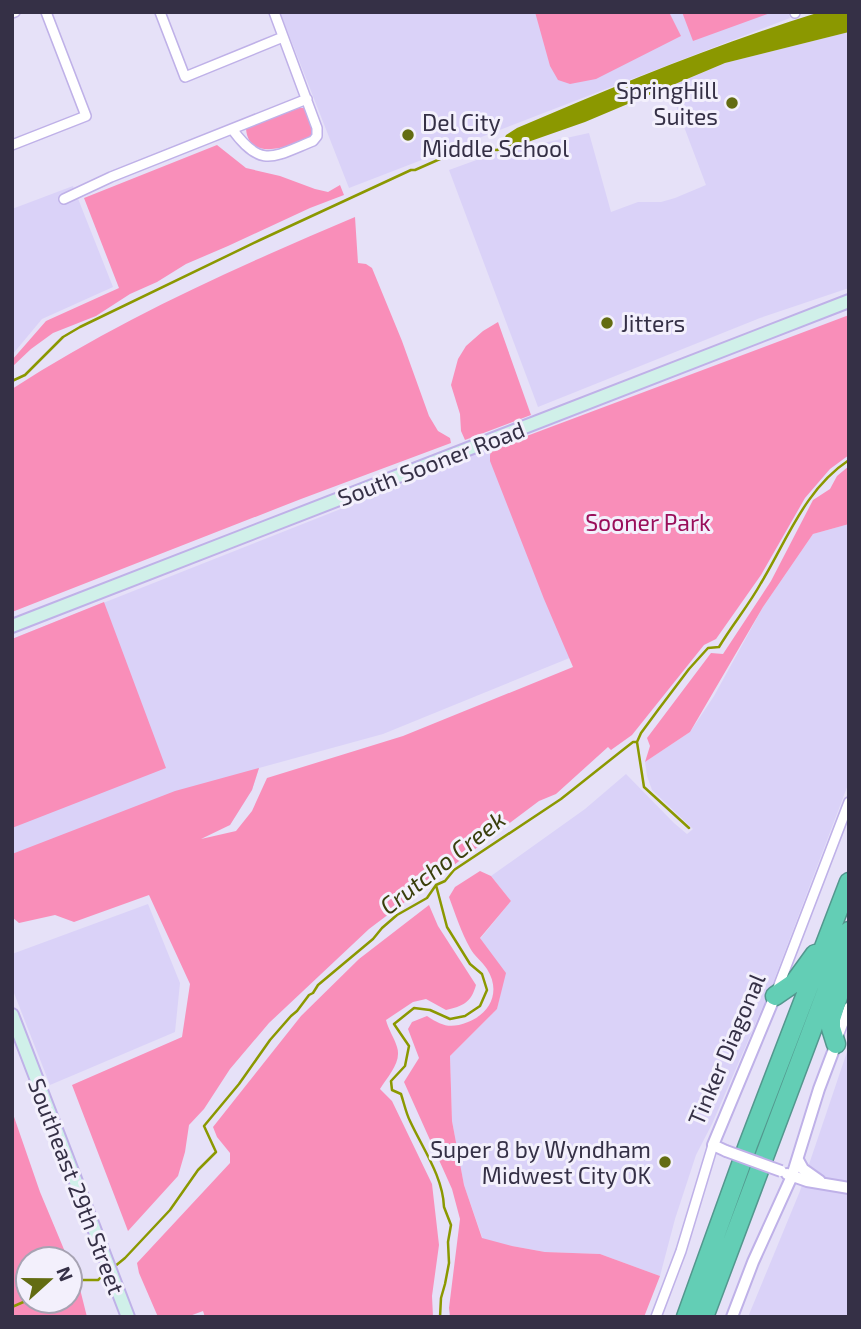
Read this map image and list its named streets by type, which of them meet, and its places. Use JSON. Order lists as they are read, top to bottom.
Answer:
{
  "streets": {
    "main road": ["South Sooner Road", "Southeast 29th Street"],
    "street": ["Tinker Diagonal"]
  },
  "water": ["Crutcho Creek"],
  "parks": ["Sooner Park"],
  "places": [
    "SpringHill Suites",
    "Del City Middle School",
    "Jitters",
    "Super 8 by Wyndham Midwest City OK"
  ],
  "north": "right"
}
